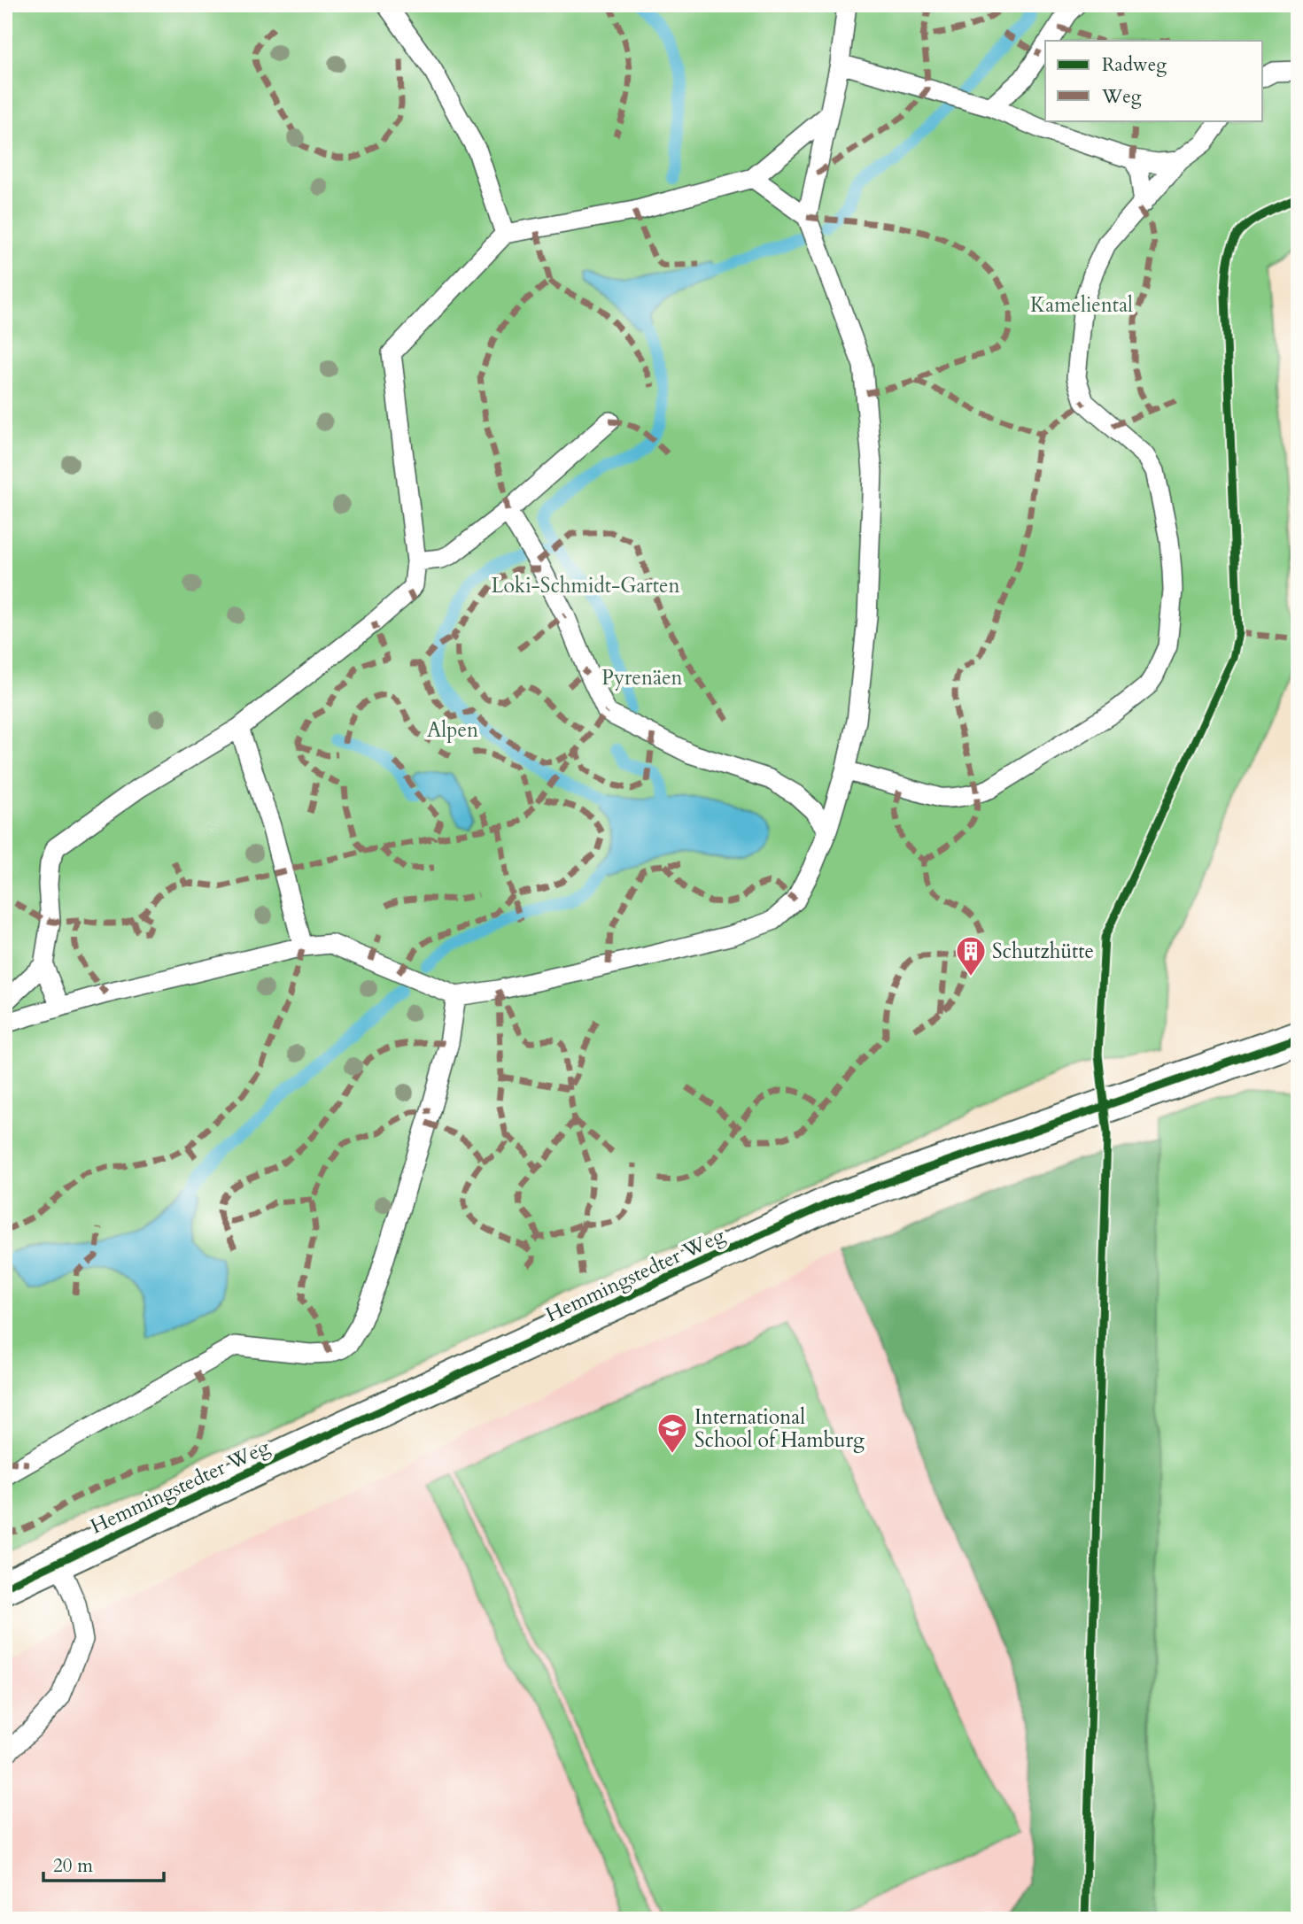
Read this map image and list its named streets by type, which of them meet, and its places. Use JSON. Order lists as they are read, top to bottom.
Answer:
{
  "streets": {
    "street": ["Hemmingstedter Weg"]
  },
  "parks": [
    "Kameliental",
    "Loki-Schmidt-Garten",
    "Pyrenäen",
    "Alpen"
  ],
  "places": {
    "building": ["Schutzhütte"],
    "school or university": ["International School of Hamburg"]
  },
  "legend": ["Radweg", "Weg"],
  "scale_bar": "20 m"
}
